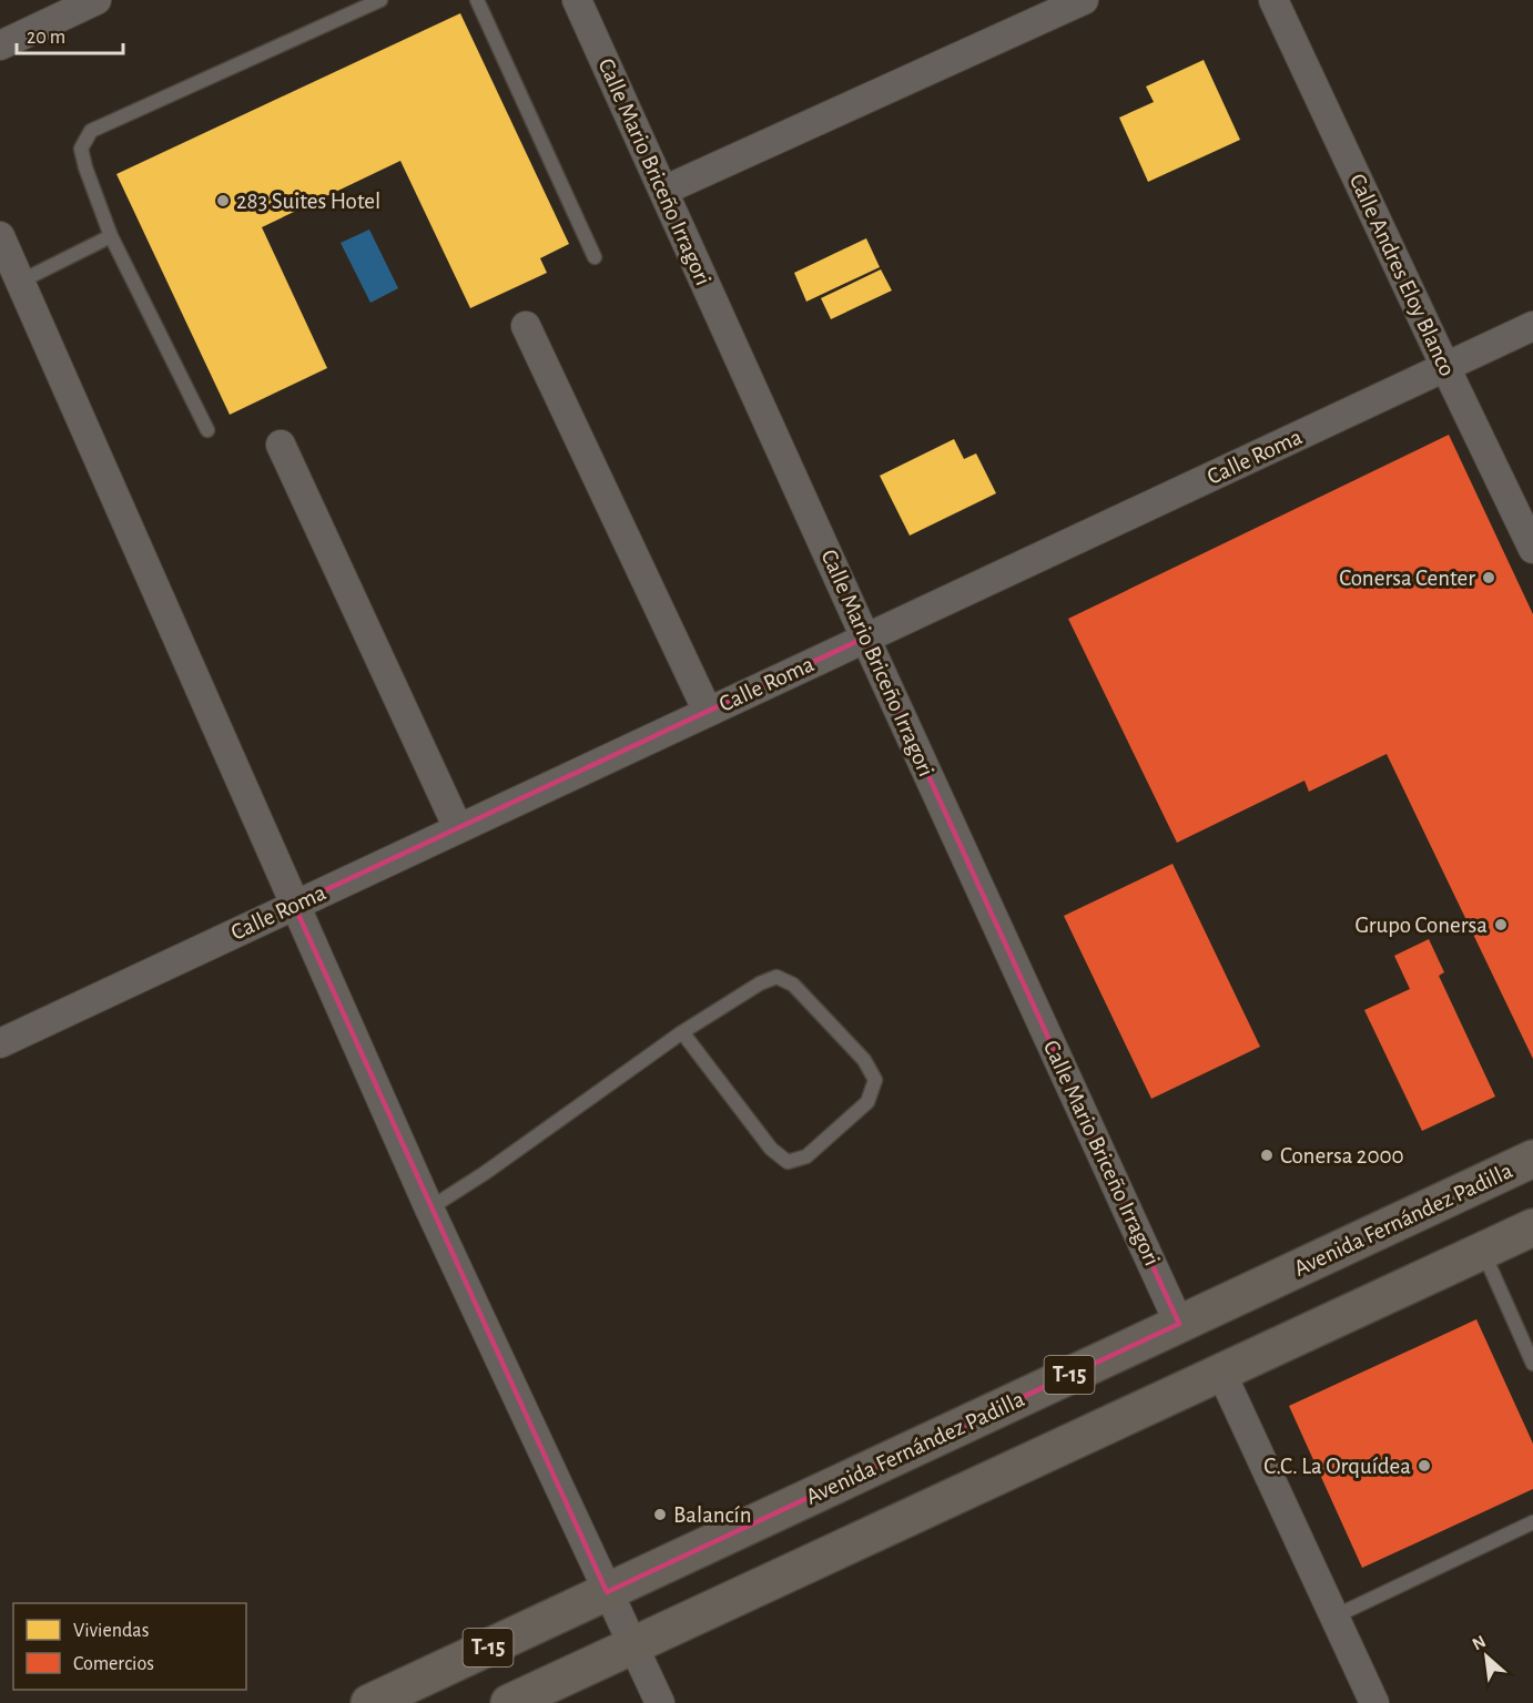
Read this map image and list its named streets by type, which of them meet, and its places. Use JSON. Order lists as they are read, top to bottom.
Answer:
{
  "streets": {
    "main road": ["Avenida Fernández Padilla", "T-15"],
    "street": ["Calle Mario Briceño Irragori", "Calle Andres Eloy Blanco", "Calle Roma"]
  },
  "crossings": [
    ["Calle Mario Briceño Irragori", "Calle Roma"],
    ["Calle Mario Briceño Irragori", "Avenida Fernández Padilla"],
    ["Calle Andres Eloy Blanco", "Calle Roma"]
  ],
  "places": [
    "283 Suites Hotel",
    "Conersa Center",
    "Grupo Conersa",
    "Conersa 2000",
    "C.C. La Orquídea",
    "Balancín"
  ],
  "legend": ["Viviendas", "Comercios"],
  "scale_bar": "20 m",
  "north": "top left"
}
